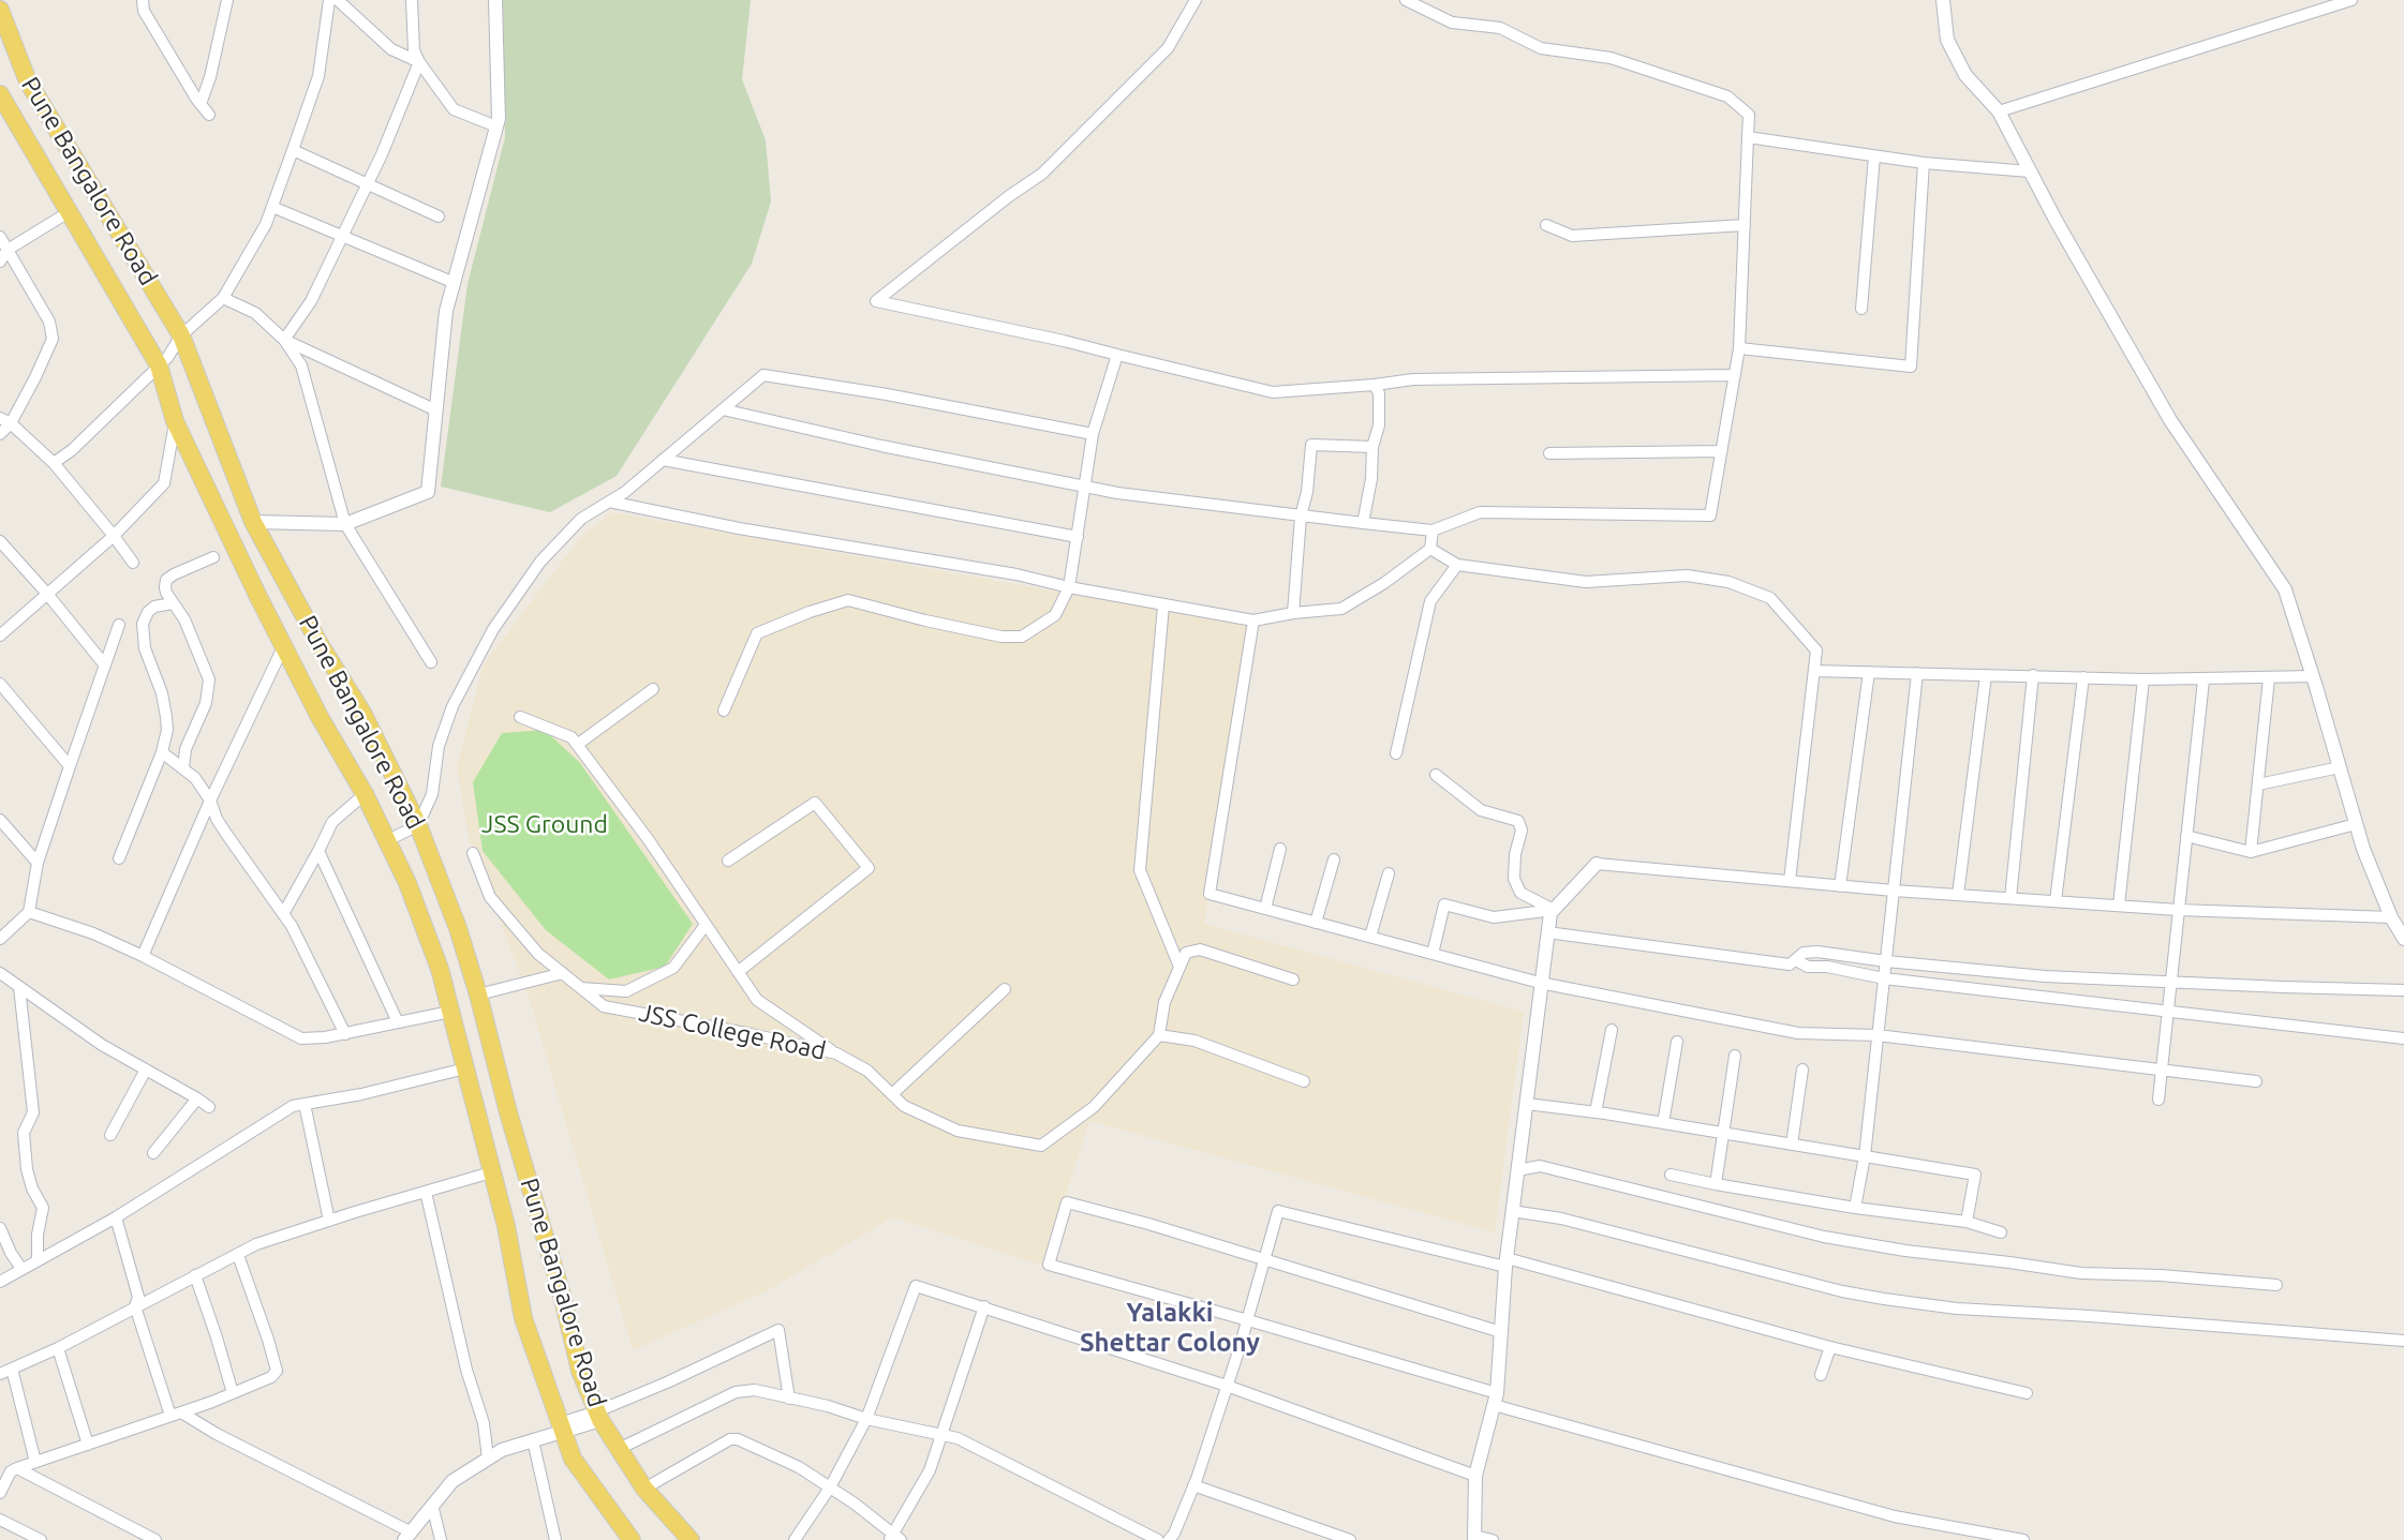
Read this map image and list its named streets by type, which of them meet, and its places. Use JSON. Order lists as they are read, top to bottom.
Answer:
{
  "streets": {
    "main road": ["Pune Bangalore Road"],
    "street": ["JSS College Road"]
  },
  "districts": ["Yalakki Shettar Colony"],
  "parks": ["JSS Ground"]
}
